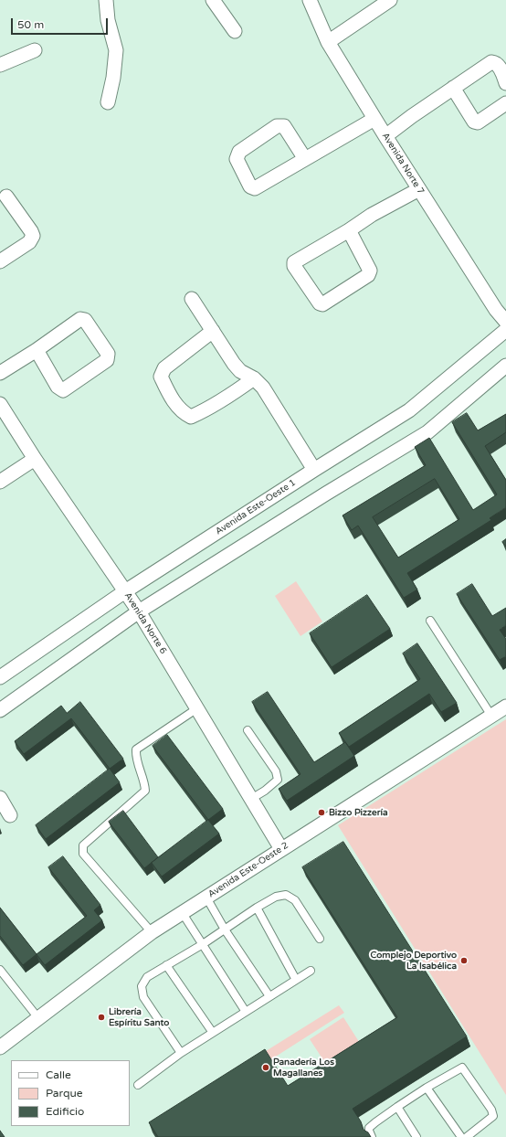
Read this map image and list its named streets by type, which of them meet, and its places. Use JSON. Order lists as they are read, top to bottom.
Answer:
{
  "streets": {
    "street": [
      "Avenida Norte 7",
      "Avenida Este-Oeste 1",
      "Avenida Norte 6",
      "Avenida Este-Oeste 2"
    ]
  },
  "crossings": [
    ["Avenida Este-Oeste 1", "Avenida Norte 6"],
    ["Avenida Norte 6", "Avenida Este-Oeste 2"]
  ],
  "places": [
    "Bizzo Pizzería",
    "Complejo Deportivo La Isabélica",
    "Librería Espíritu Santo",
    "Panadería Los Magallanes"
  ],
  "legend": ["Calle", "Parque", "Edificio"],
  "scale_bar": "50 m"
}
